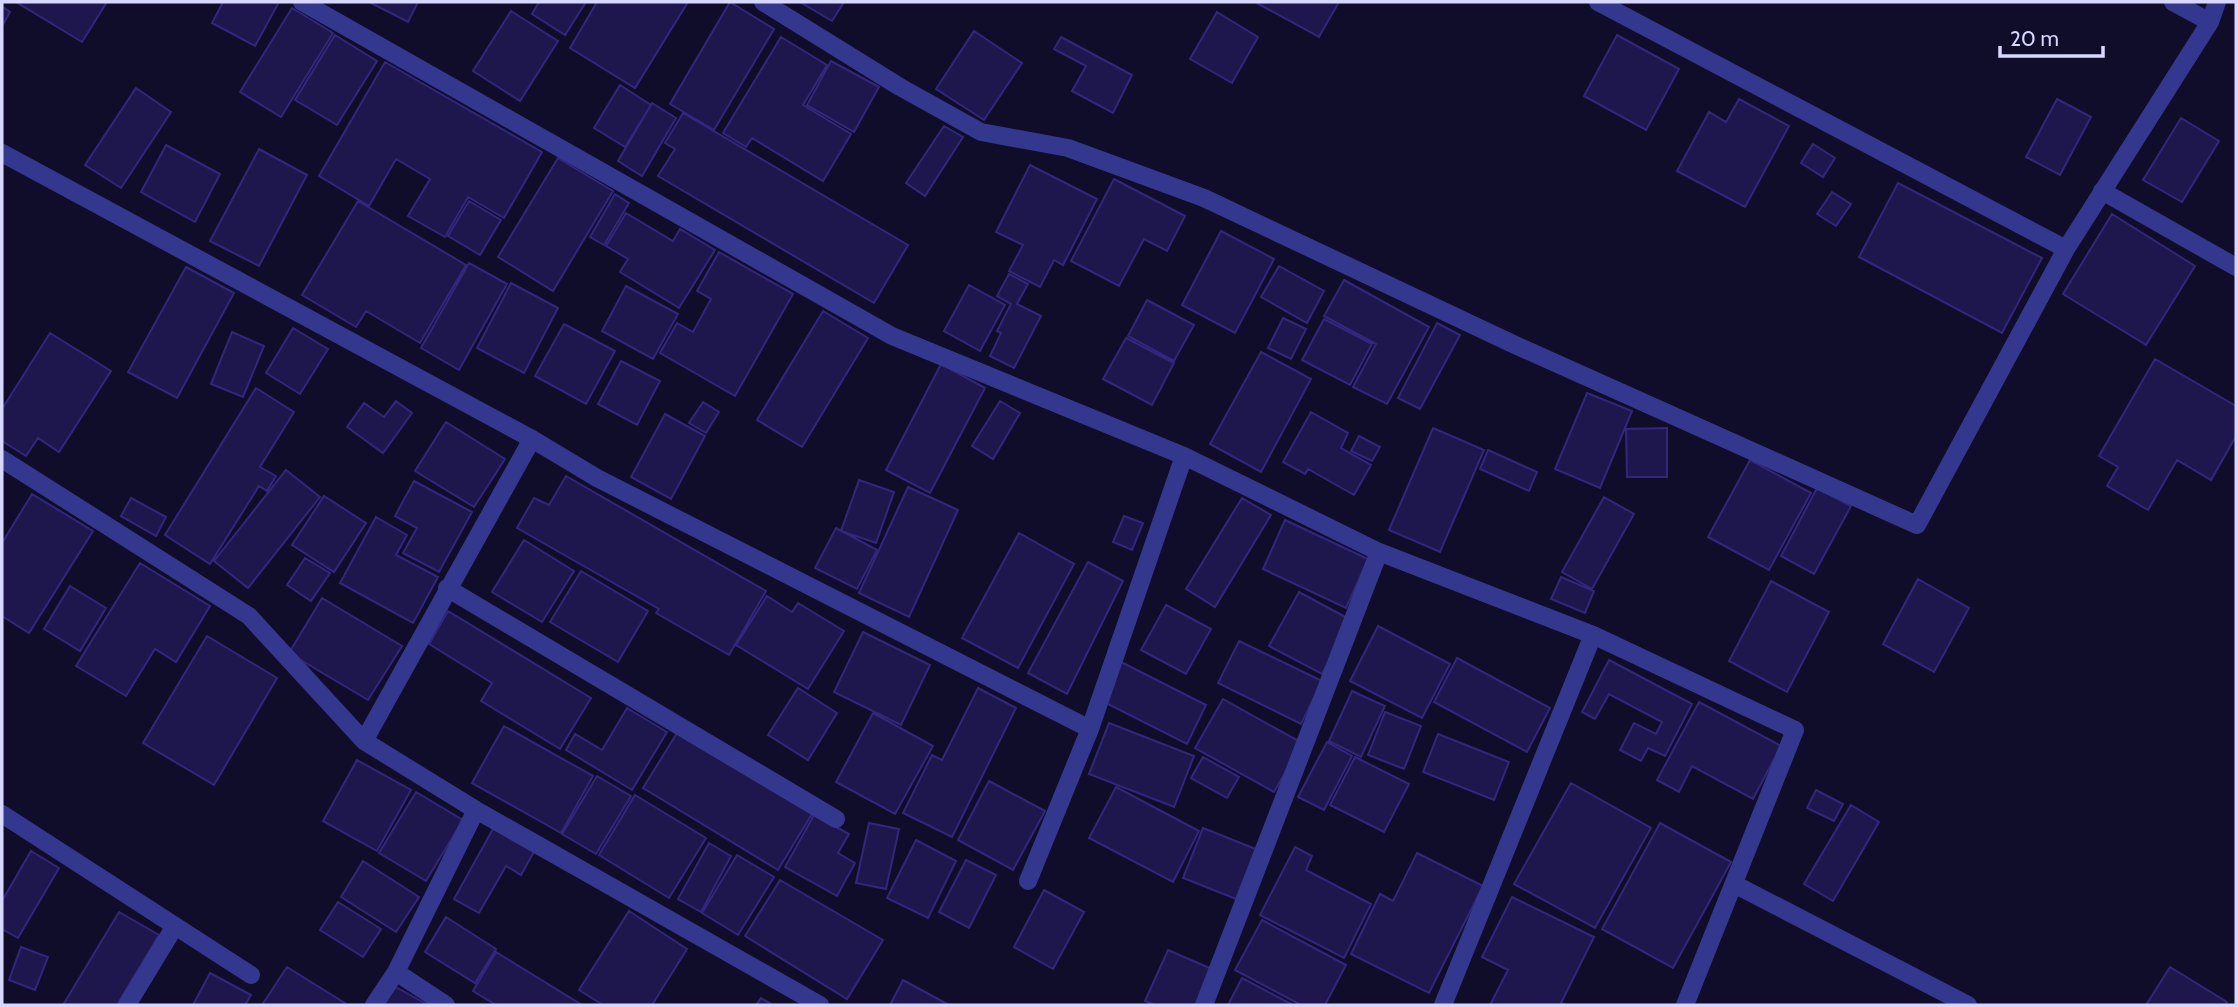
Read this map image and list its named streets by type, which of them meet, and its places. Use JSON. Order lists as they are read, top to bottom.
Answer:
{
  "scale_bar": "20 m"
}
